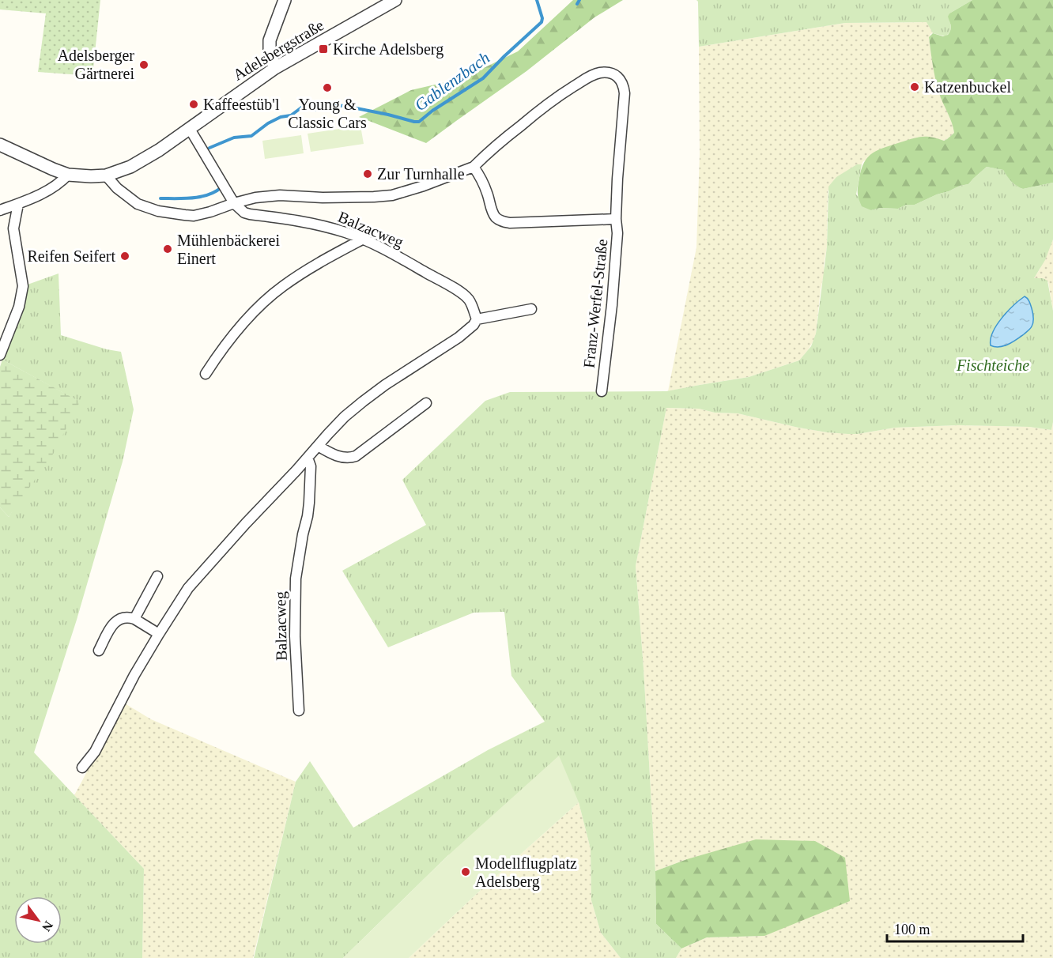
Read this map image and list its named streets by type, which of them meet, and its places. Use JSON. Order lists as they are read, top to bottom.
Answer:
{
  "streets": {
    "street": ["Adelsbergstraße", "Balzacweg", "Franz-Werfel-Straße"]
  },
  "crossings": [
    ["Adelsbergstraße", "Balzacweg"],
    ["Balzacweg", "Franz-Werfel-Straße"]
  ],
  "water": ["Gablenzbach"],
  "parks": ["Fischteiche"],
  "places": {
    "transit": ["Kirche Adelsberg"],
    "other": [
      "Adelsberger Gärtnerei",
      "Katzenbuckel",
      "Young & Classic Cars",
      "Kaffeestüb'l",
      "Zur Turnhalle",
      "Mühlenbäckerei Einert",
      "Reifen Seifert",
      "Modellflugplatz Adelsberg"
    ]
  },
  "scale_bar": "100 m",
  "north": "bottom right"
}
